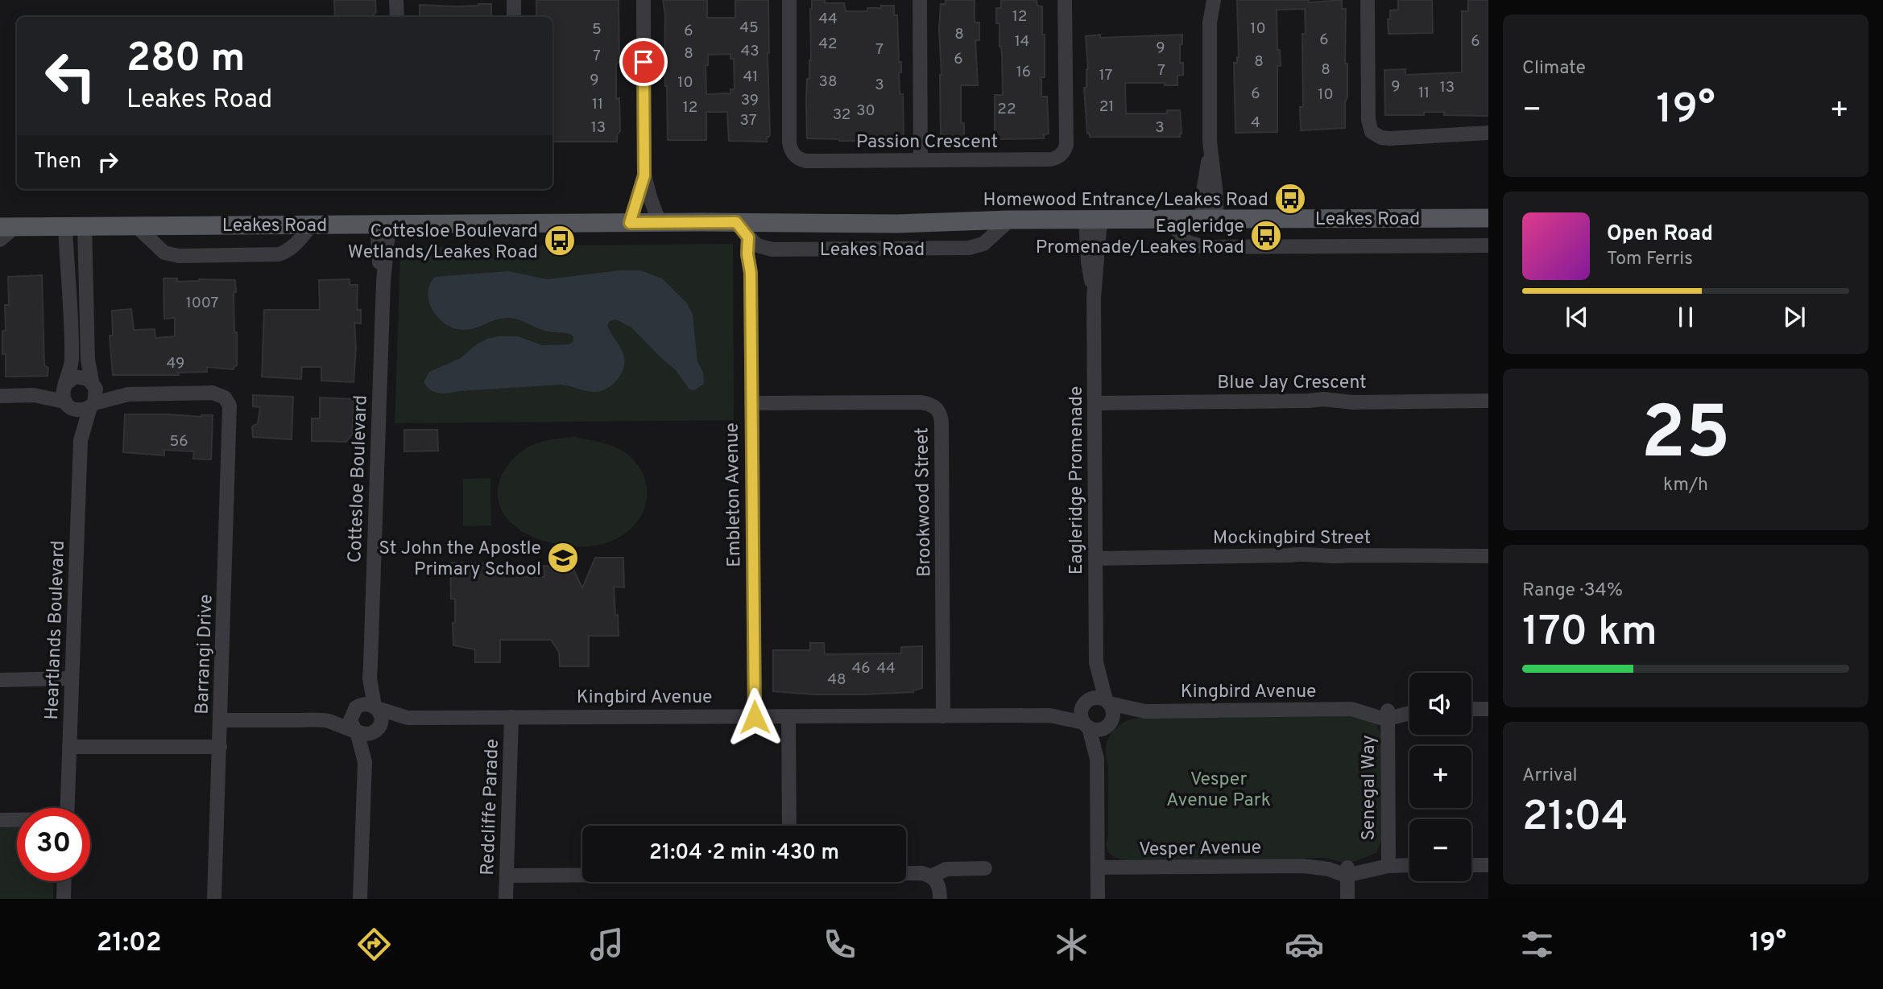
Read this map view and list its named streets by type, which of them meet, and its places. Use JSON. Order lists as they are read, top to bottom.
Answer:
{
  "streets": {
    "main road": ["Leakes Road"],
    "street": [
      "Passion Crescent",
      "Blue Jay Crescent",
      "Cottesloe Boulevard",
      "Eagleridge Promenade",
      "Embleton Avenue",
      "Brookwood Street",
      "Mockingbird Street",
      "Heartlands Boulevard",
      "Barrangi Drive",
      "Kingbird Avenue",
      "Senegal Way",
      "Redcliffe Parade",
      "Vesper Avenue"
    ]
  },
  "crossings": [
    ["Leakes Road", "Cottesloe Boulevard"],
    ["Leakes Road", "Eagleridge Promenade"],
    ["Leakes Road", "Embleton Avenue"],
    ["Blue Jay Crescent", "Eagleridge Promenade"],
    ["Cottesloe Boulevard", "Kingbird Avenue"],
    ["Eagleridge Promenade", "Mockingbird Street"],
    ["Eagleridge Promenade", "Kingbird Avenue"],
    ["Embleton Avenue", "Brookwood Street"],
    ["Embleton Avenue", "Kingbird Avenue"],
    ["Brookwood Street", "Kingbird Avenue"],
    ["Kingbird Avenue", "Senegal Way"],
    ["Kingbird Avenue", "Redcliffe Parade"],
    ["Senegal Way", "Vesper Avenue"]
  ],
  "parks": ["Vesper Avenue Park"],
  "places": {
    "bus stop": ["Homewood Entrance/Leakes Road", "Eagleridge Promenade/Leakes Road", "Cottesloe Boulevard Wetlands/Leakes Road"],
    "school or university": ["St John the Apostle Primary School"]
  },
  "house_numbers": [
    "12",
    "44",
    "45",
    "10",
    "5",
    "6",
    "8",
    "6",
    "14",
    "6",
    "42",
    "9",
    "7",
    "43",
    "8",
    "7",
    "6",
    "8",
    "8",
    "7",
    "16",
    "17",
    "41",
    "9",
    "38",
    "10",
    "3",
    "9",
    "13",
    "11",
    "6",
    "10",
    "39",
    "11",
    "21",
    "12",
    "22",
    "30",
    "32",
    "37",
    "4",
    "13",
    "3",
    "1007",
    "49",
    "56",
    "46",
    "44",
    "48"
  ],
  "page": {
    "tile": [
      "Climate",
      ["25", "km/h"],
      ["Range · 34%", "170 km"],
      ["Arrival", "21:04"]
    ],
    "turn": ["280 m", "Leakes Road"],
    "heat": ["−", "19°", "+"],
    "then": "Then",
    "song": ["Open Road", "Tom Ferris"],
    "map_buttons": ["+", "−"],
    "limit": "30",
    "trip": "21:04 · 2 min · 430 m",
    "tabs": ["21:02", "19°"]
  }
}
